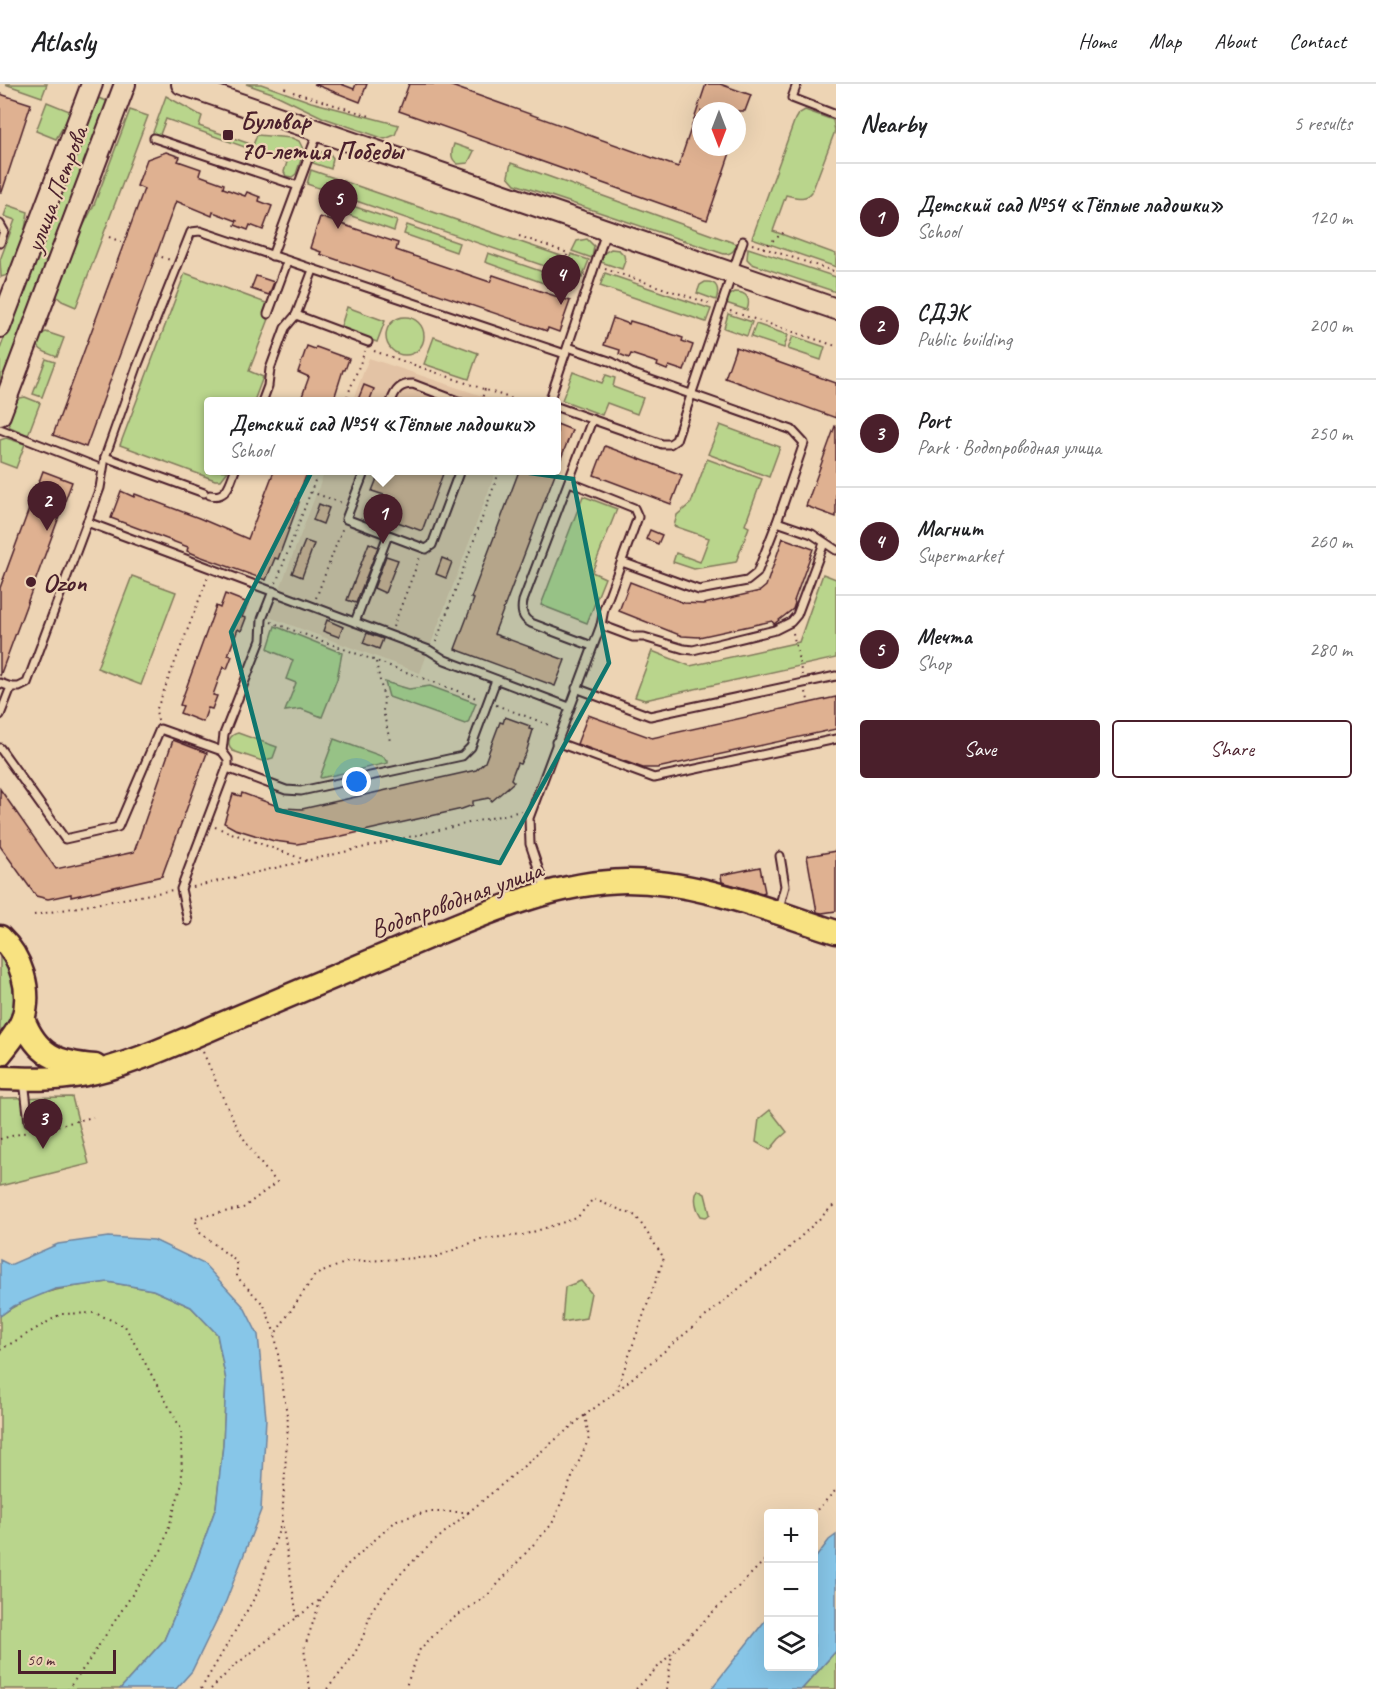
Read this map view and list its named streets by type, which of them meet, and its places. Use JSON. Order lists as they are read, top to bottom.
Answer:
{
  "streets": {
    "main road": ["улица Петрова", "Водопроводная улица"]
  },
  "places": {
    "transit": ["Бульвар 70-летия Победы"],
    "other": ["Ozon"]
  },
  "scale_bar": "50 m",
  "north": "bottom",
  "page": {
    "header": "Atlasly",
    "nav": [
      "Home",
      "Map",
      "About",
      "Contact"
    ],
    "heading": ["Nearby", "5 results"],
    "list": [
      {
        "mark": "1",
        "name": "Детский сад №54 «Тёплые ладошки»",
        "note": "School",
        "value": "120 m"
      },
      {
        "mark": "2",
        "name": "СДЭК",
        "note": "Public building",
        "value": "200 m"
      },
      {
        "mark": "3",
        "name": "Port",
        "note": "Park · Водопроводная улица",
        "value": "250 m"
      },
      {
        "mark": "4",
        "name": "Магнит",
        "note": "Supermarket",
        "value": "260 m"
      },
      {
        "mark": "5",
        "name": "Мечта",
        "note": "Shop",
        "value": "280 m"
      }
    ],
    "pins": [
      "5",
      "4",
      "2",
      "1",
      "3"
    ],
    "popup": ["Детский сад №54 «Тёплые ладошки»", "School"],
    "buttons": ["Save", "Share"],
    "map_buttons": ["+", "−"],
    "scale": "50 m"
  }
}
